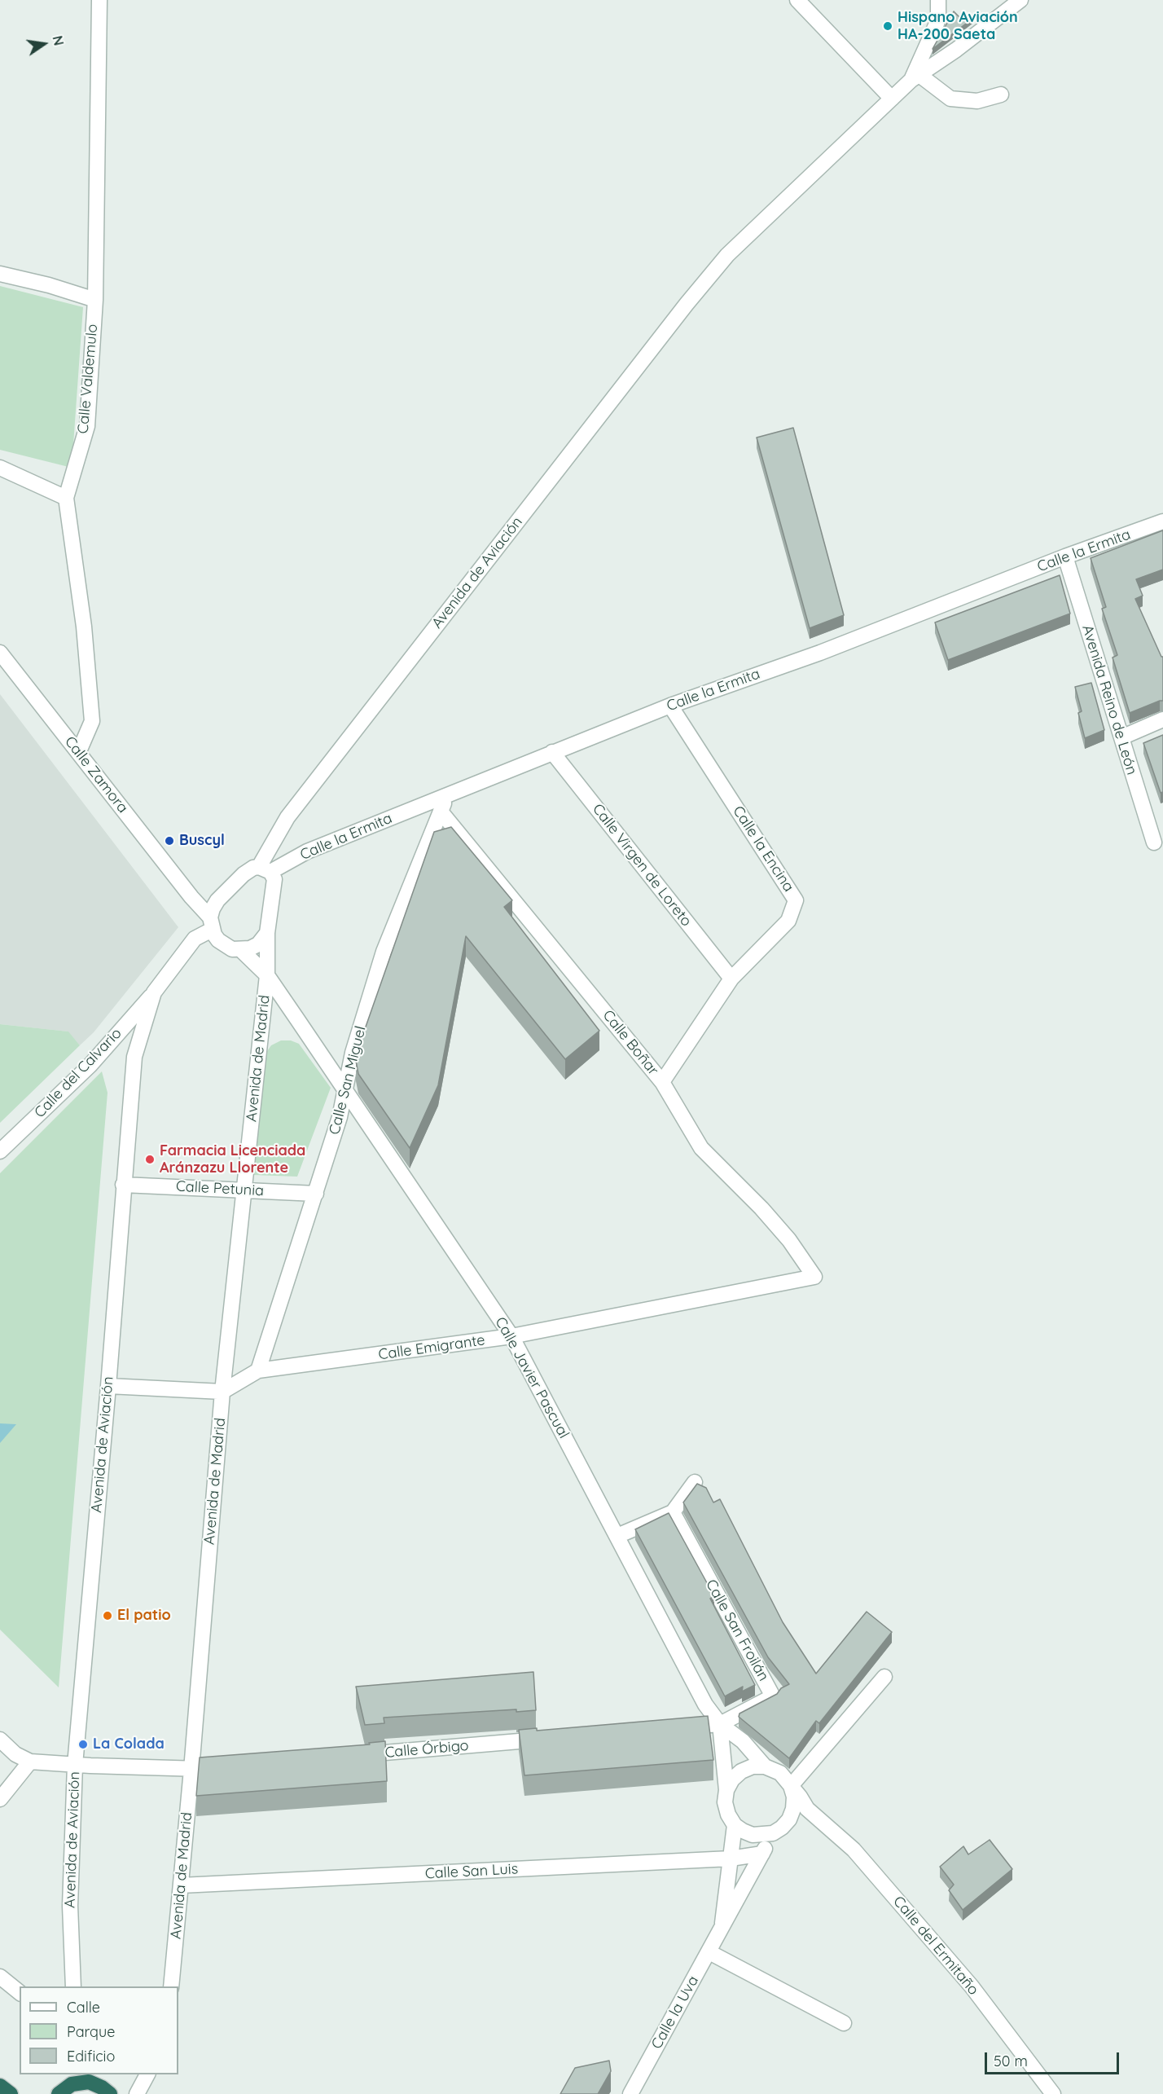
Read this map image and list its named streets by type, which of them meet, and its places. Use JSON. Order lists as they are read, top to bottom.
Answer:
{
  "streets": {
    "street": [
      "Calle Valdemulo",
      "Calle la Ermita",
      "Avenida de Aviación",
      "Avenida Reino de León",
      "Calle Zamora",
      "Calle la Encina",
      "Calle Virgen de Loreto",
      "Calle Boñar",
      "Avenida de Madrid",
      "Calle del Calvario",
      "Calle San Miguel",
      "Calle Petunia",
      "Calle Emigrante",
      "Calle Javier Pascual",
      "Calle San Froilán",
      "Calle Órbigo",
      "Calle San Luis",
      "Calle del Ermitaño",
      "Calle la Uva"
    ]
  },
  "crossings": [
    ["Calle Valdemulo", "Calle Zamora"],
    ["Calle la Ermita", "Avenida de Aviación"],
    ["Calle la Ermita", "Avenida Reino de León"],
    ["Calle la Ermita", "Calle Zamora"],
    ["Calle la Ermita", "Calle la Encina"],
    ["Calle la Ermita", "Calle Virgen de Loreto"],
    ["Calle la Ermita", "Calle San Miguel"],
    ["Calle la Ermita", "Calle Javier Pascual"],
    ["Avenida de Aviación", "Calle Zamora"],
    ["Avenida de Aviación", "Calle del Calvario"],
    ["Avenida de Aviación", "Calle Petunia"],
    ["Avenida de Aviación", "Calle Javier Pascual"],
    ["Calle Zamora", "Calle Javier Pascual"],
    ["Calle la Encina", "Calle Virgen de Loreto"],
    ["Calle la Encina", "Calle Boñar"],
    ["Calle Boñar", "Calle San Miguel"],
    ["Calle Boñar", "Calle Emigrante"],
    ["Avenida de Madrid", "Calle Petunia"],
    ["Avenida de Madrid", "Calle Emigrante"],
    ["Avenida de Madrid", "Calle Javier Pascual"],
    ["Avenida de Madrid", "Calle San Luis"],
    ["Calle San Miguel", "Calle Petunia"],
    ["Calle San Miguel", "Calle Emigrante"],
    ["Calle San Miguel", "Calle Javier Pascual"],
    ["Calle Emigrante", "Calle Javier Pascual"],
    ["Calle Javier Pascual", "Calle San Froilán"],
    ["Calle Javier Pascual", "Calle del Ermitaño"],
    ["Calle Javier Pascual", "Calle la Uva"],
    ["Calle San Luis", "Calle la Uva"],
    ["Calle del Ermitaño", "Calle la Uva"]
  ],
  "places": [
    "Hispano Aviación HA-200 Saeta",
    "Buscyl",
    "Farmacia Licenciada Aránzazu Llorente",
    "El patio",
    "La Colada"
  ],
  "legend": ["Calle", "Parque", "Edificio"],
  "scale_bar": "50 m",
  "north": "right"
}
